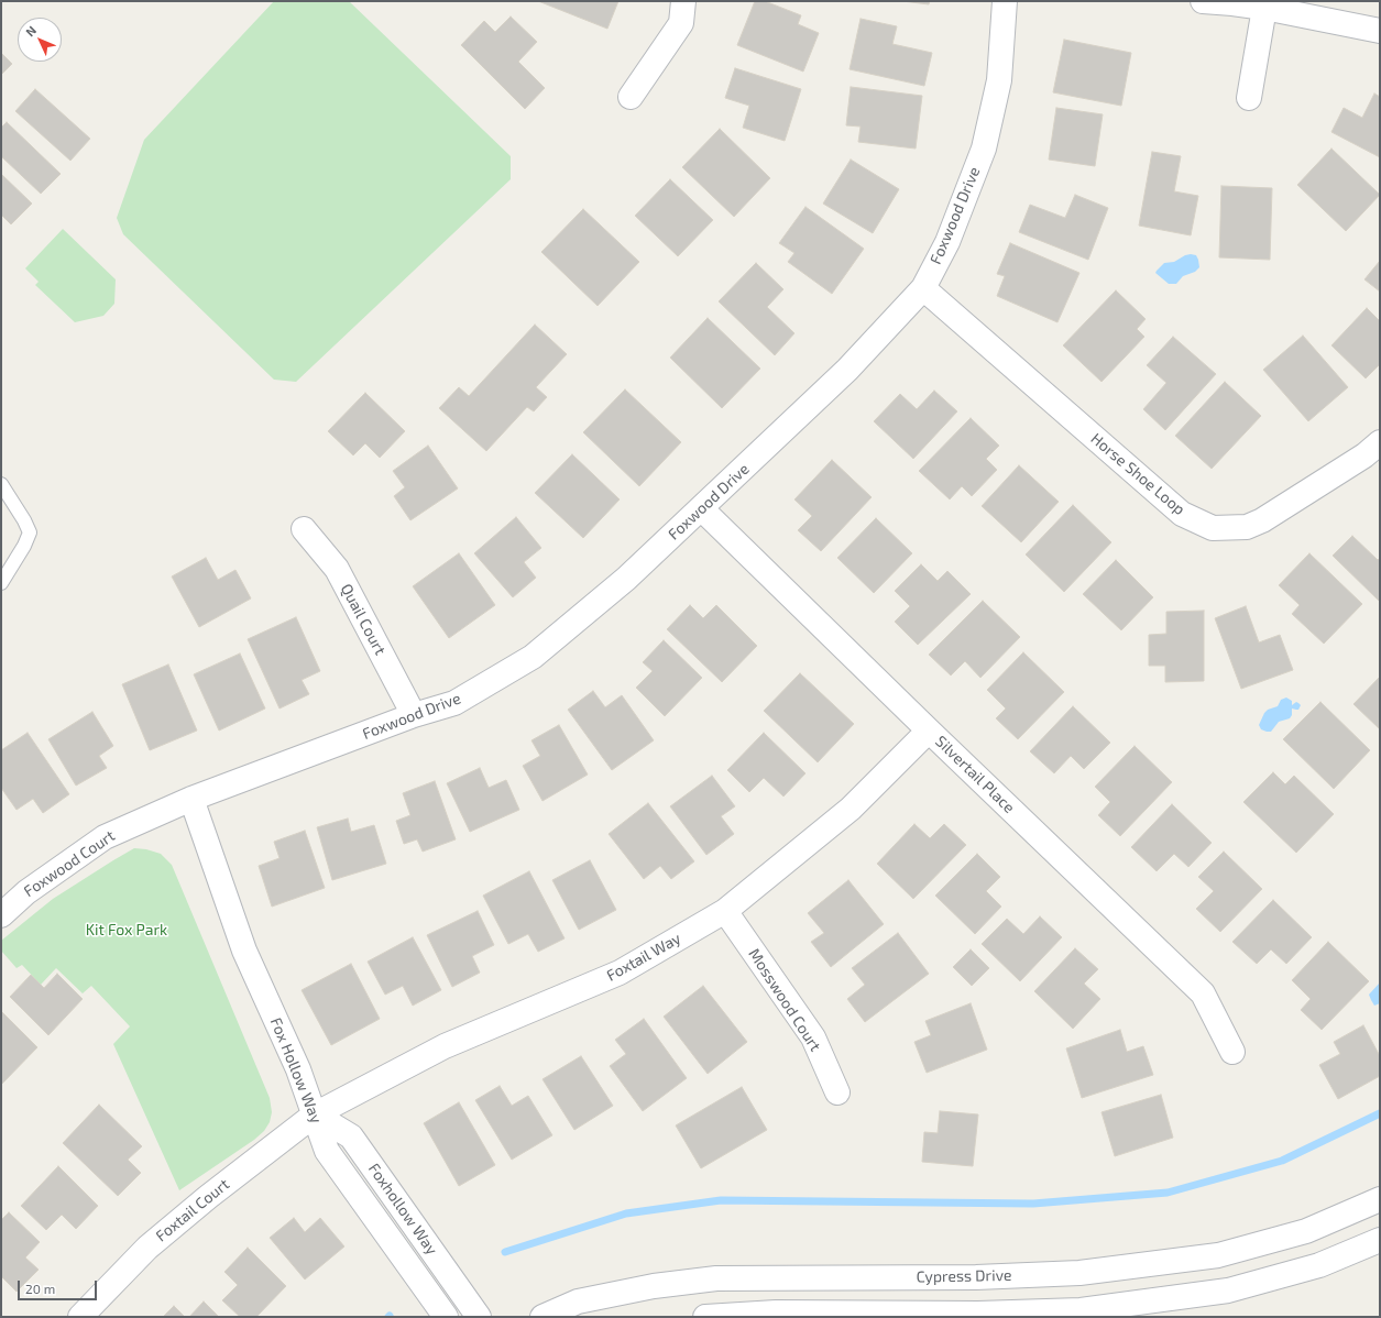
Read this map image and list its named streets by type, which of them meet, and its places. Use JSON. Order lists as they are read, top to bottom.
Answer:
{
  "streets": {
    "street": [
      "Foxwood Drive",
      "Horse Shoe Loop",
      "Quail Court",
      "Silvertail Place",
      "Foxwood Court",
      "Foxtail Way",
      "Mosswood Court",
      "Fox Hollow Way",
      "Foxhollow Way",
      "Foxtail Court",
      "Cypress Drive"
    ]
  },
  "crossings": [
    ["Foxwood Drive", "Horse Shoe Loop"],
    ["Foxwood Drive", "Quail Court"],
    ["Foxwood Drive", "Silvertail Place"],
    ["Foxwood Drive", "Foxwood Court"],
    ["Foxwood Drive", "Fox Hollow Way"],
    ["Silvertail Place", "Foxtail Way"],
    ["Foxwood Court", "Fox Hollow Way"],
    ["Foxtail Way", "Mosswood Court"],
    ["Foxtail Way", "Fox Hollow Way"],
    ["Foxtail Way", "Foxhollow Way"],
    ["Foxtail Way", "Foxtail Court"],
    ["Fox Hollow Way", "Foxhollow Way"],
    ["Fox Hollow Way", "Foxtail Court"],
    ["Foxhollow Way", "Foxtail Court"]
  ],
  "parks": ["Kit Fox Park"],
  "scale_bar": "20 m",
  "north": "top left"
}
